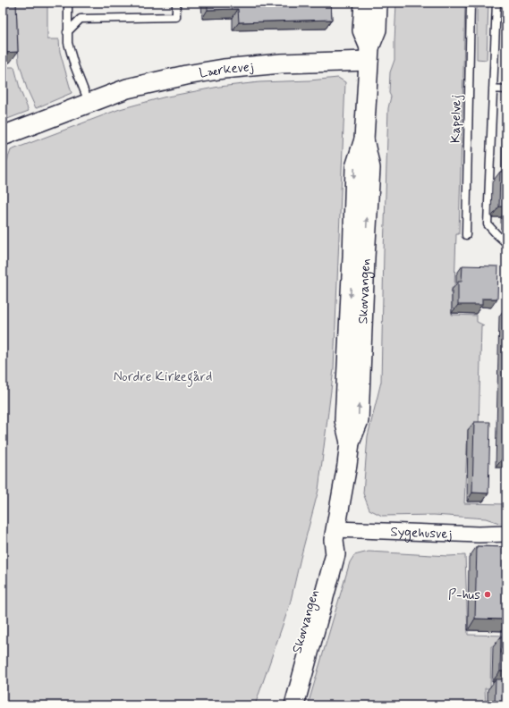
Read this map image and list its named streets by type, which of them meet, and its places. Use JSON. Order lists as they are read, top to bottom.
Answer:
{
  "streets": {
    "street": ["Lærkevej", "Skovvangen", "Sygehusvej"],
    "lane": ["Kapelvej"]
  },
  "crossings": [
    ["Lærkevej", "Skovvangen"],
    ["Skovvangen", "Sygehusvej"]
  ],
  "parks": ["Nordre Kirkegård"],
  "places": ["P-hus"]
}
